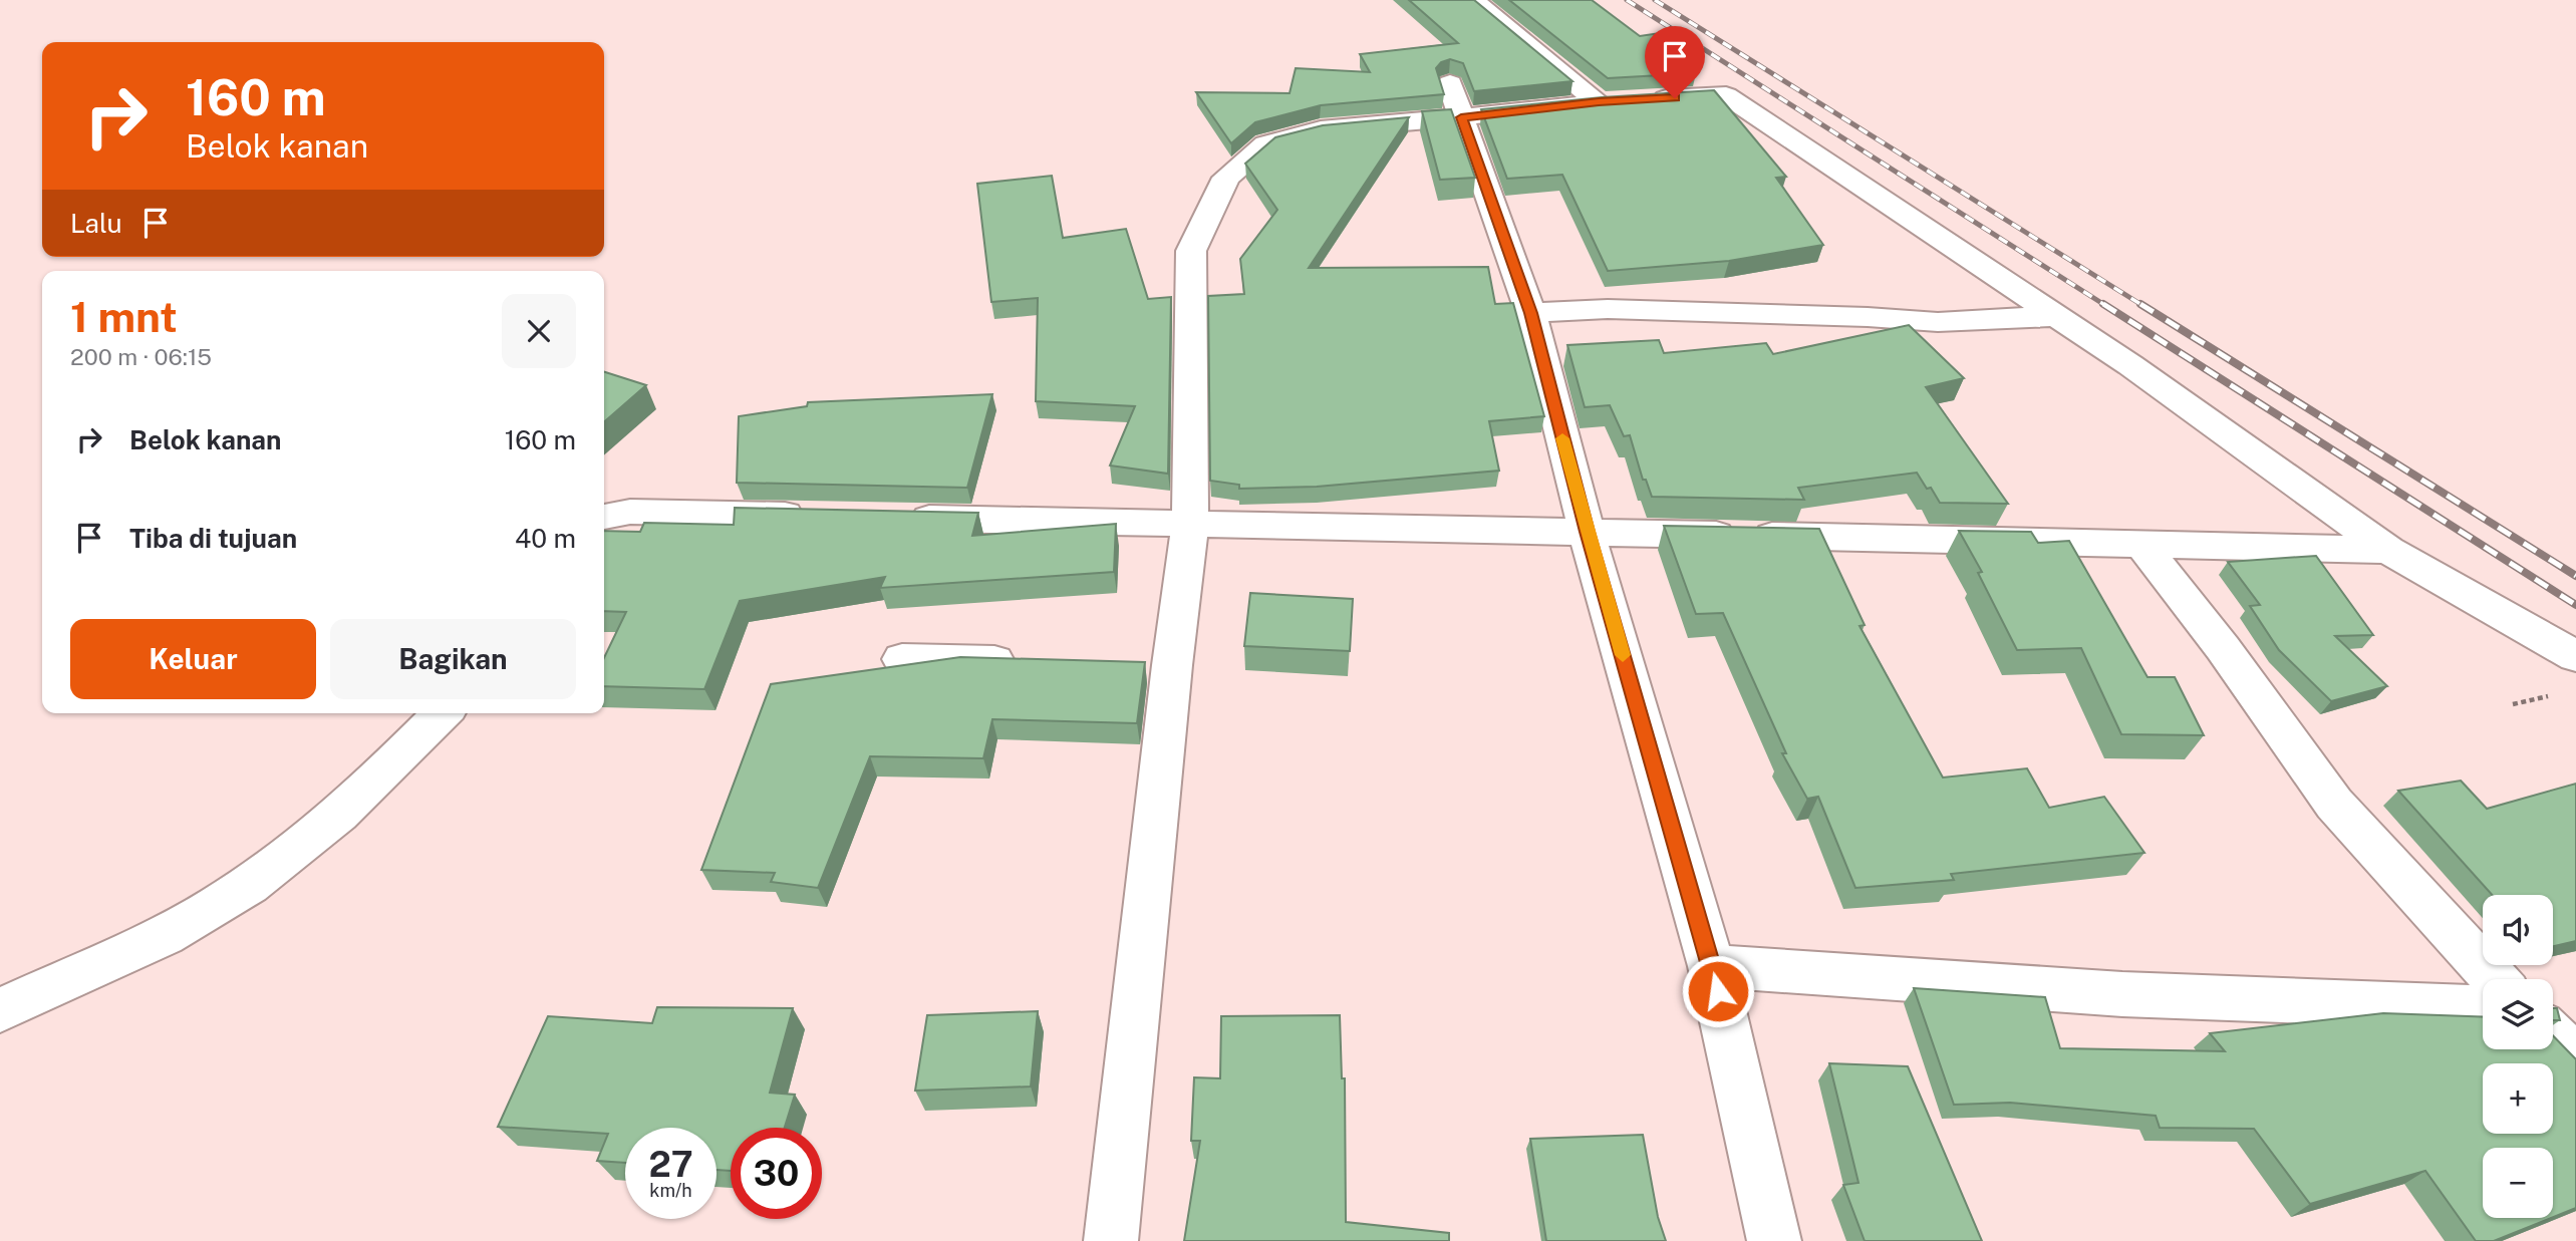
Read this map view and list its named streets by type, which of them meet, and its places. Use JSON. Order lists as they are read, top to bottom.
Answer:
{
  "page": {
    "turn": ["160 m", "Belok kanan"],
    "then": "Lalu",
    "heading": ["1 mnt", "200 m · 06:15"],
    "list": [
      {
        "name": "Belok kanan",
        "value": "160 m"
      },
      {
        "name": "Tiba di tujuan",
        "value": "40 m"
      }
    ],
    "buttons": ["Keluar", "Bagikan"],
    "map_buttons": ["+", "−"],
    "speed": "27 km/h",
    "limit": "30"
  }
}
